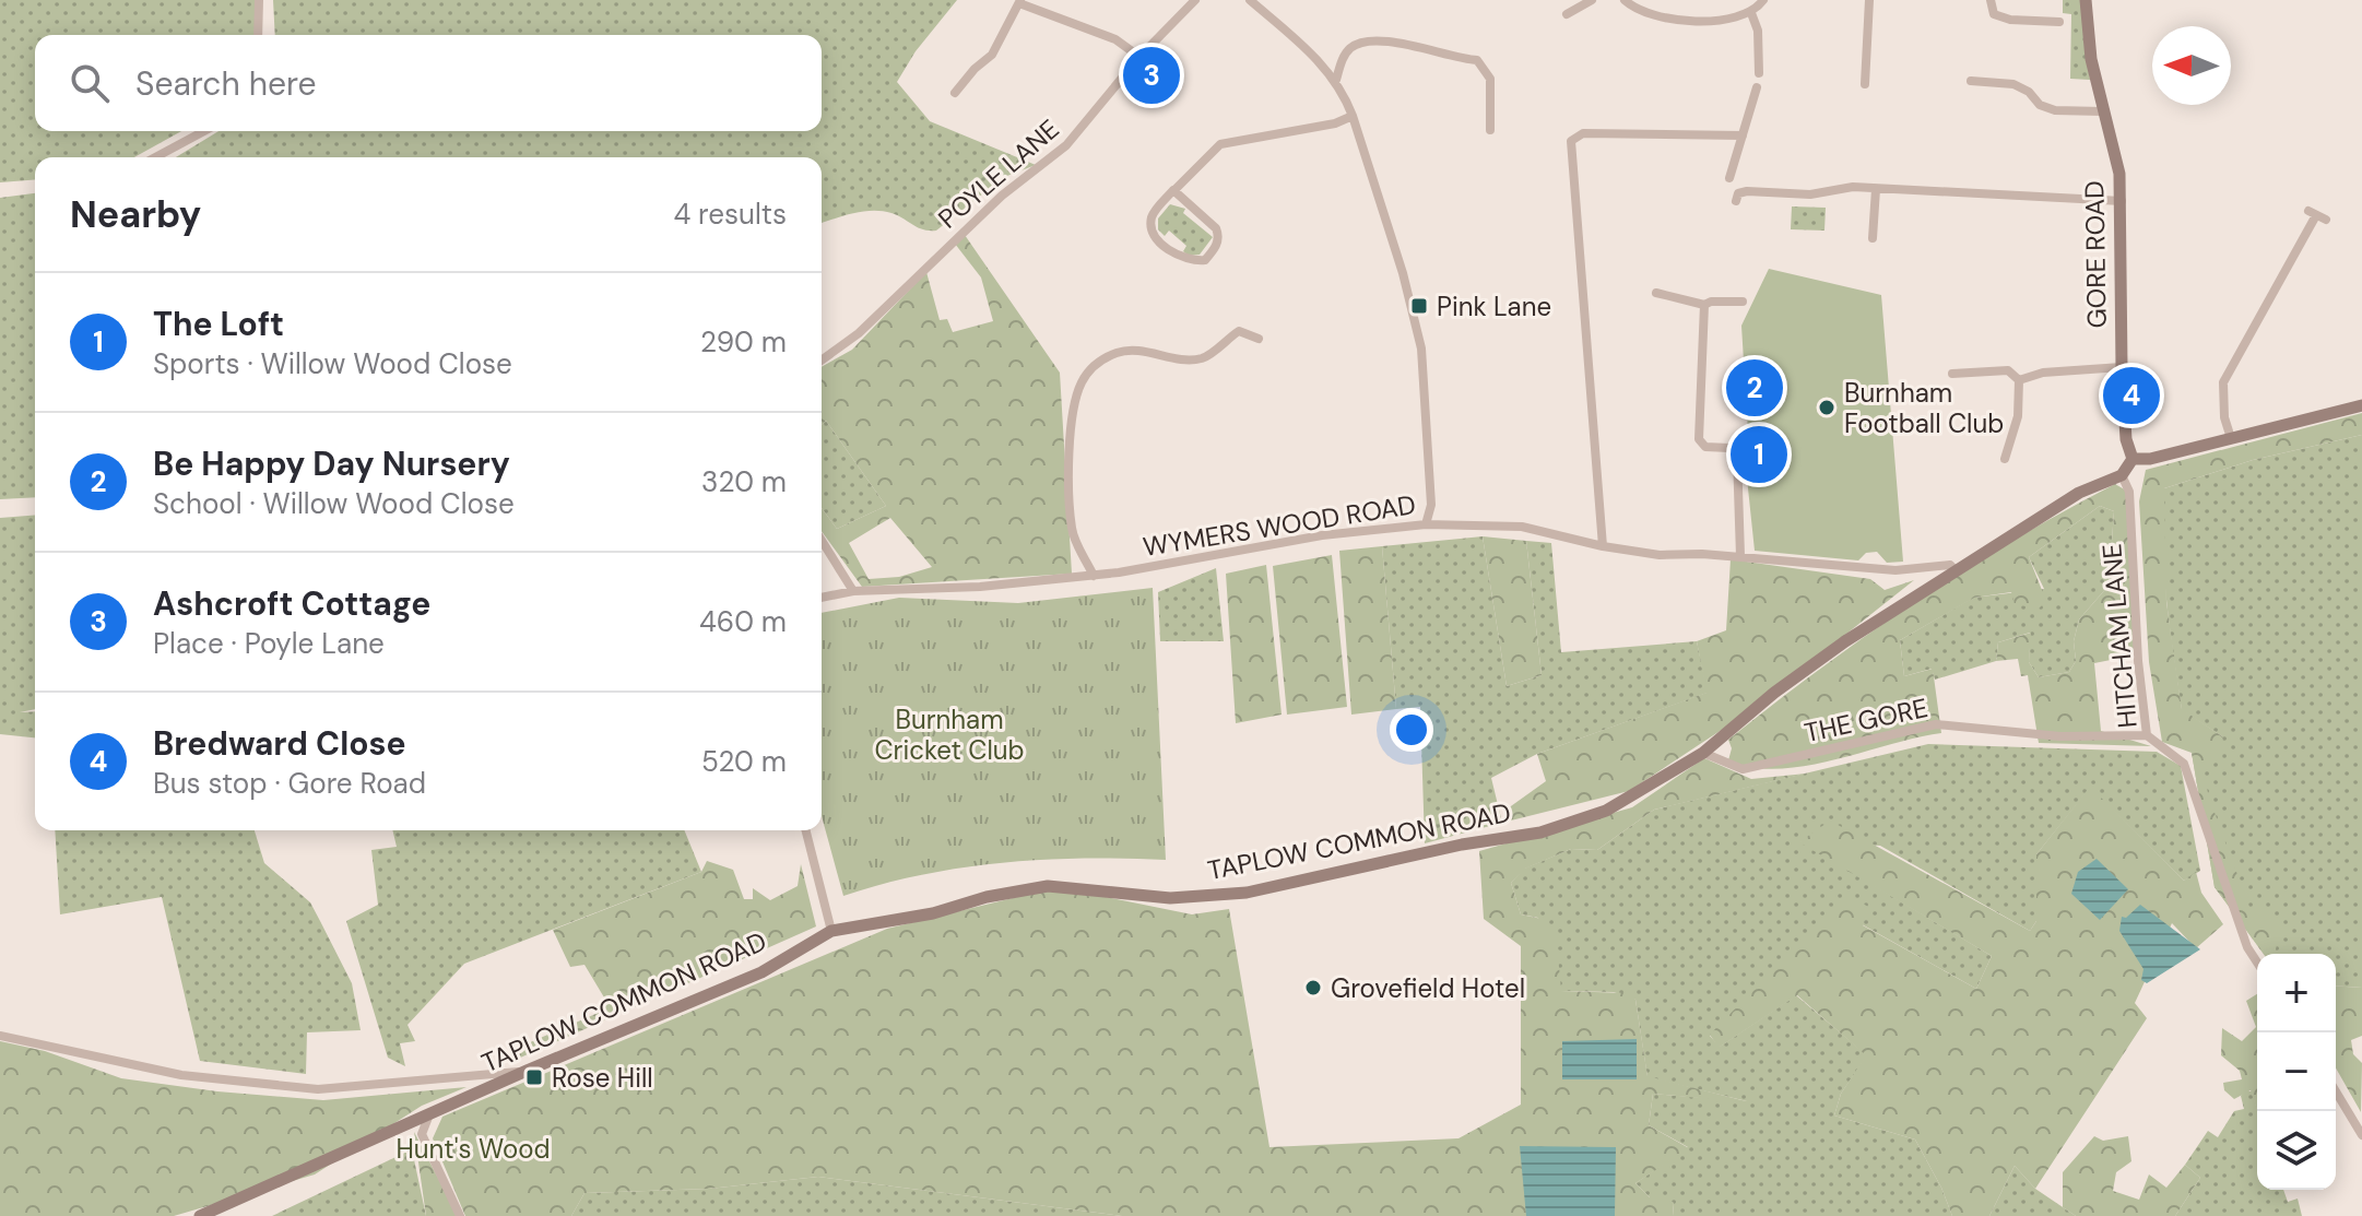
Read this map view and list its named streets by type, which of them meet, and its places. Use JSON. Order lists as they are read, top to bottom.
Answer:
{
  "streets": {
    "street": [
      "POYLE LANE",
      "GORE ROAD",
      "WYMERS WOOD ROAD",
      "HITCHAM LANE",
      "THE GORE",
      "TAPLOW COMMON ROAD"
    ]
  },
  "crossings": [
    ["WYMERS WOOD ROAD", "TAPLOW COMMON ROAD"],
    ["HITCHAM LANE", "THE GORE"],
    ["HITCHAM LANE", "TAPLOW COMMON ROAD"],
    ["THE GORE", "TAPLOW COMMON ROAD"]
  ],
  "parks": ["Burnham Cricket Club", "Hunt's Wood"],
  "places": {
    "transit": ["Pink Lane", "Rose Hill"],
    "other": ["Burnham Football Club", "Grovefield Hotel"]
  },
  "north": "left",
  "page": {
    "search": "Search here",
    "pins": [
      "3",
      "2",
      "4",
      "1"
    ],
    "heading": ["Nearby", "4 results"],
    "list": [
      {
        "mark": "1",
        "name": "The Loft",
        "note": "Sports · Willow Wood Close",
        "value": "290 m"
      },
      {
        "mark": "2",
        "name": "Be Happy Day Nursery",
        "note": "School · Willow Wood Close",
        "value": "320 m"
      },
      {
        "mark": "3",
        "name": "Ashcroft Cottage",
        "note": "Place · Poyle Lane",
        "value": "460 m"
      },
      {
        "mark": "4",
        "name": "Bredward Close",
        "note": "Bus stop · Gore Road",
        "value": "520 m"
      }
    ],
    "map_buttons": ["+", "−"]
  }
}
